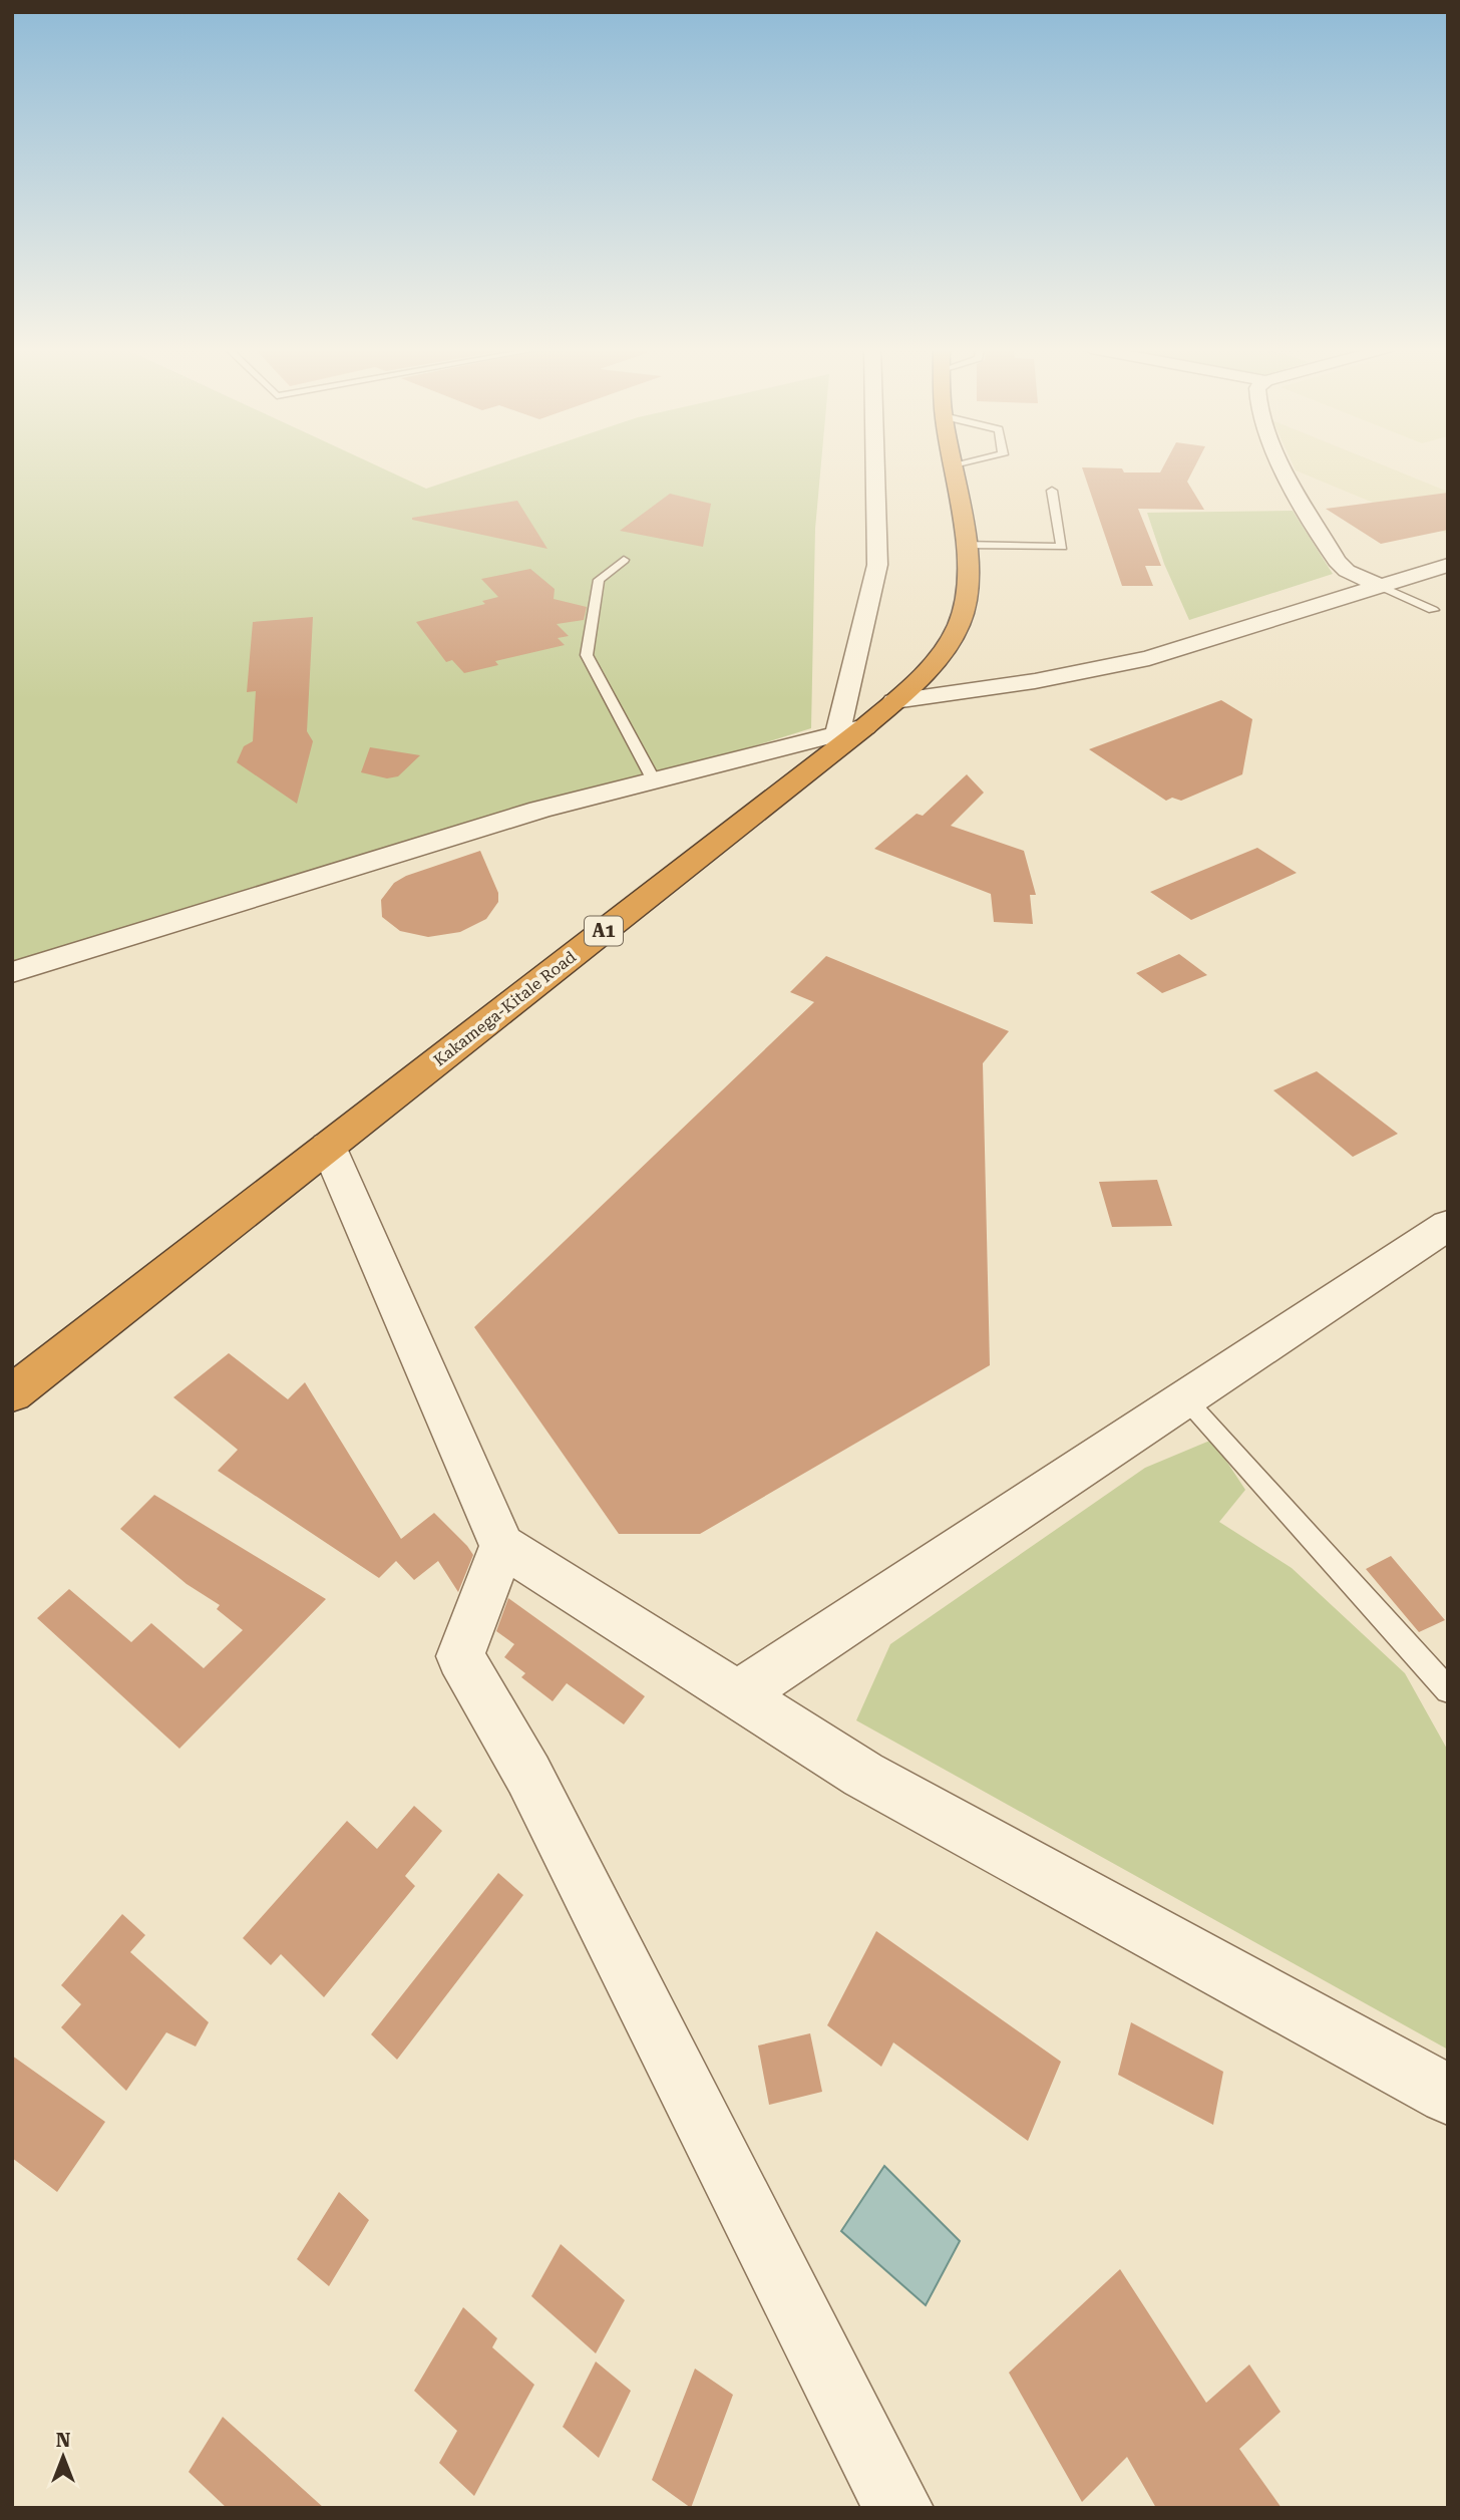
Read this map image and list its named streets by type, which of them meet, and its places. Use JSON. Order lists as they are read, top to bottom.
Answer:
{
  "streets": {
    "highway": ["A1", "Kakamega-Kitale Road"]
  },
  "north": "top"
}
